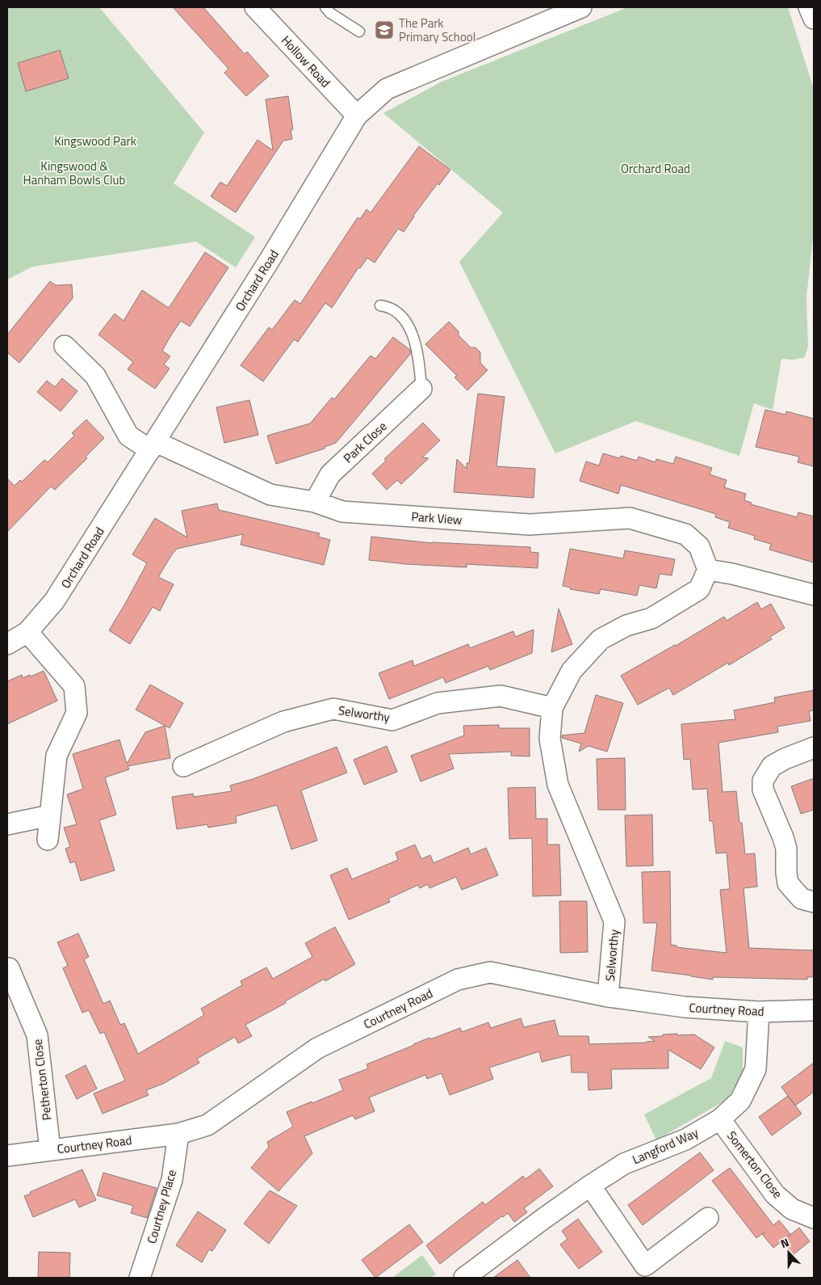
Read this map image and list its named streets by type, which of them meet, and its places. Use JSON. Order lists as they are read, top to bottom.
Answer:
{
  "streets": {
    "street": [
      "Hollow Road",
      "Orchard Road",
      "Park Close",
      "Park View",
      "Selworthy",
      "Courtney Road",
      "Petherton Close",
      "Langford Way",
      "Somerton Close",
      "Courtney Place"
    ]
  },
  "crossings": [
    ["Hollow Road", "Orchard Road"],
    ["Orchard Road", "Park View"],
    ["Park Close", "Park View"],
    ["Park View", "Selworthy"],
    ["Selworthy", "Courtney Road"],
    ["Courtney Road", "Petherton Close"],
    ["Courtney Road", "Langford Way"],
    ["Courtney Road", "Courtney Place"],
    ["Langford Way", "Somerton Close"]
  ],
  "parks": ["Kingswood Park", "Kingswood & Hanham Bowls Club", "Orchard Road"],
  "places": {
    "school or university": ["The Park Primary School"]
  },
  "north": "top"
}
